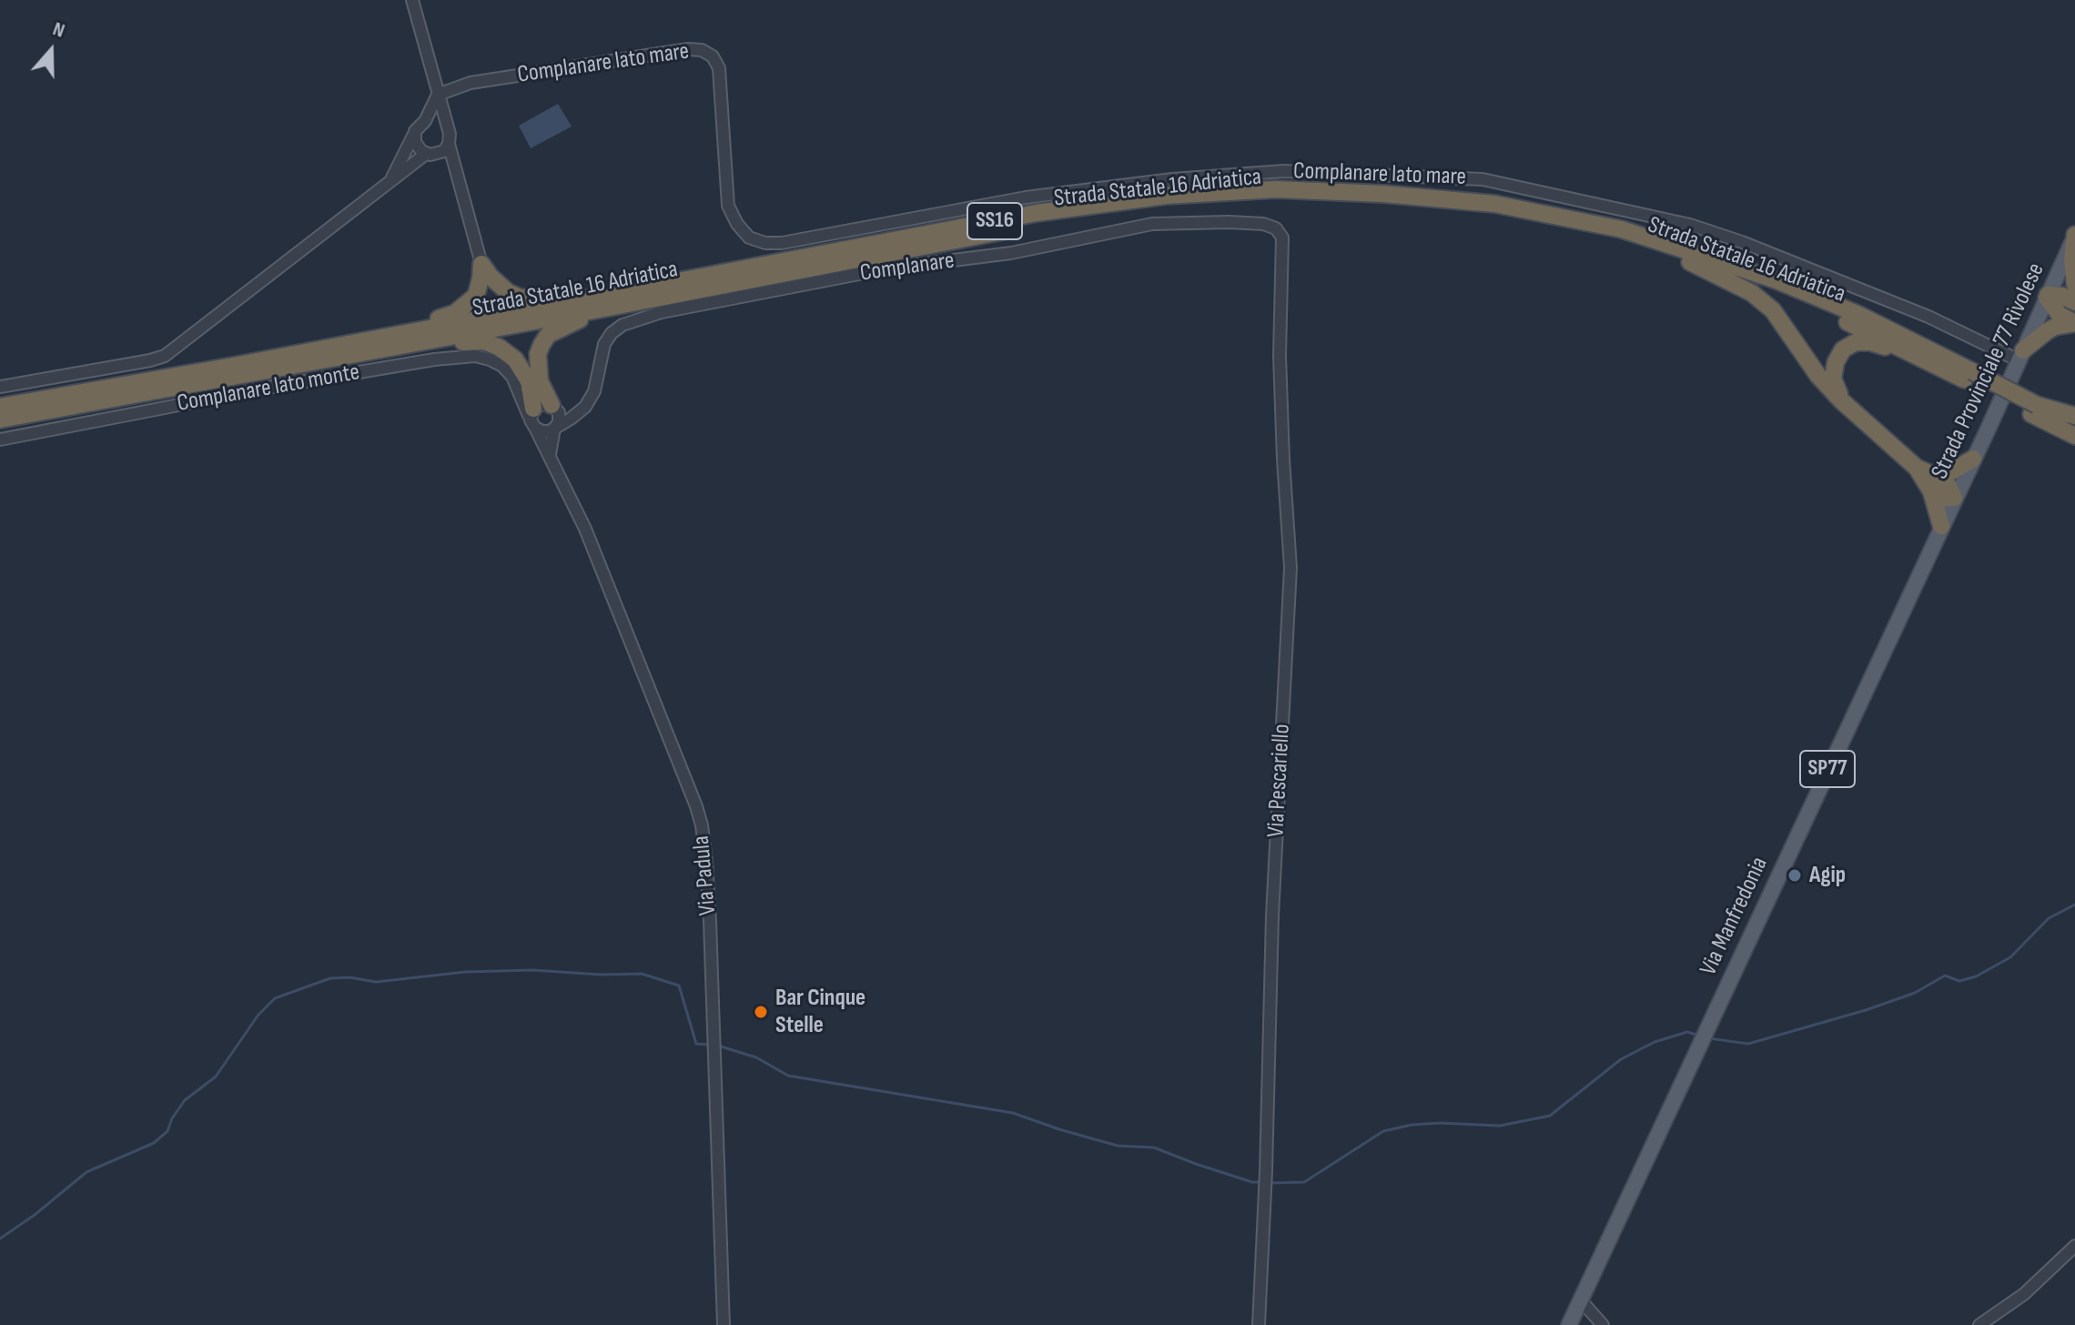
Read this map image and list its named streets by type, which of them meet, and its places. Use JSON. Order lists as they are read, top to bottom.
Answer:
{
  "streets": {
    "highway": ["Strada Statale 16 Adriatica", "SS16"],
    "main road": ["Strada Provinciale 77 Rivolese", "SP77", "Via Manfredonia"],
    "street": [
      "Complanare lato mare",
      "Complanare",
      "Complanare lato monte",
      "Via Pescariello",
      "Via Padula"
    ]
  },
  "crossings": [
    ["Complanare lato mare", "Strada Provinciale 77 Rivolese"],
    ["Complanare", "Via Pescariello"],
    ["Strada Provinciale 77 Rivolese", "Via Manfredonia"],
    ["Complanare lato monte", "Via Padula"]
  ],
  "places": ["Agip", "Bar Cinque Stelle"],
  "north": "top"
}
